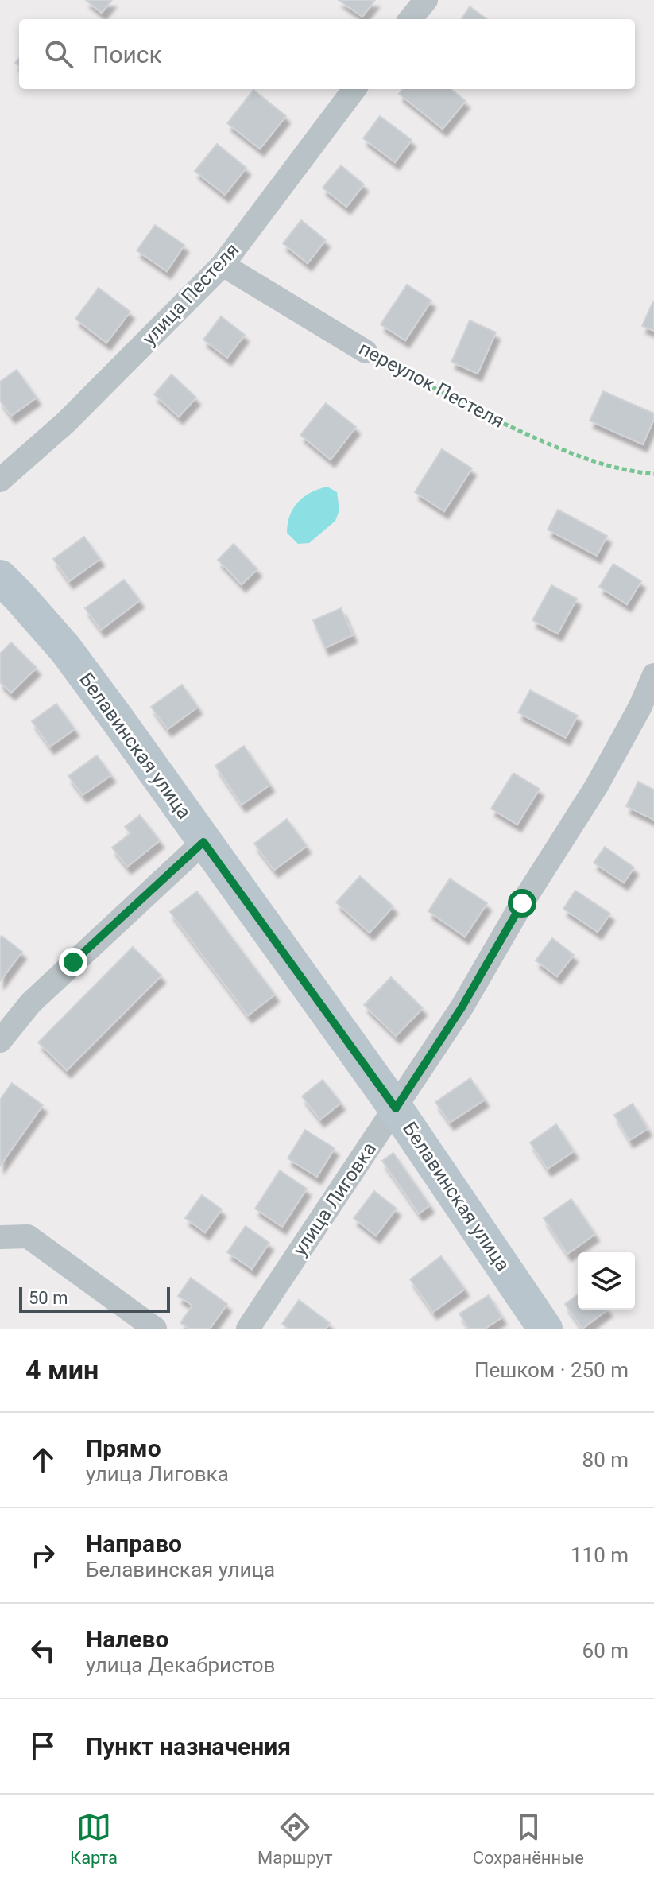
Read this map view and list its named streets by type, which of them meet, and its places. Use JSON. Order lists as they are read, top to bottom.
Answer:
{
  "streets": {
    "main road": ["Белавинская улица"],
    "street": ["улица Пестеля", "переулок Пестеля", "улица Лиговка"]
  },
  "crossings": [
    ["улица Пестеля", "переулок Пестеля"],
    ["Белавинская улица", "улица Лиговка"]
  ],
  "scale_bar": "50 m",
  "page": {
    "search": "Поиск",
    "scale": "50 m",
    "heading": ["4 мин", "Пешком · 250 m"],
    "list": [
      ["Прямо", "улица Лиговка", "80 m"],
      ["Направо", "Белавинская улица", "110 m"],
      ["Налево", "улица Декабристов", "60 m"],
      "Пункт назначения"
    ],
    "nav": ["Карта", "Маршрут", "Сохранённые"]
  }
}
